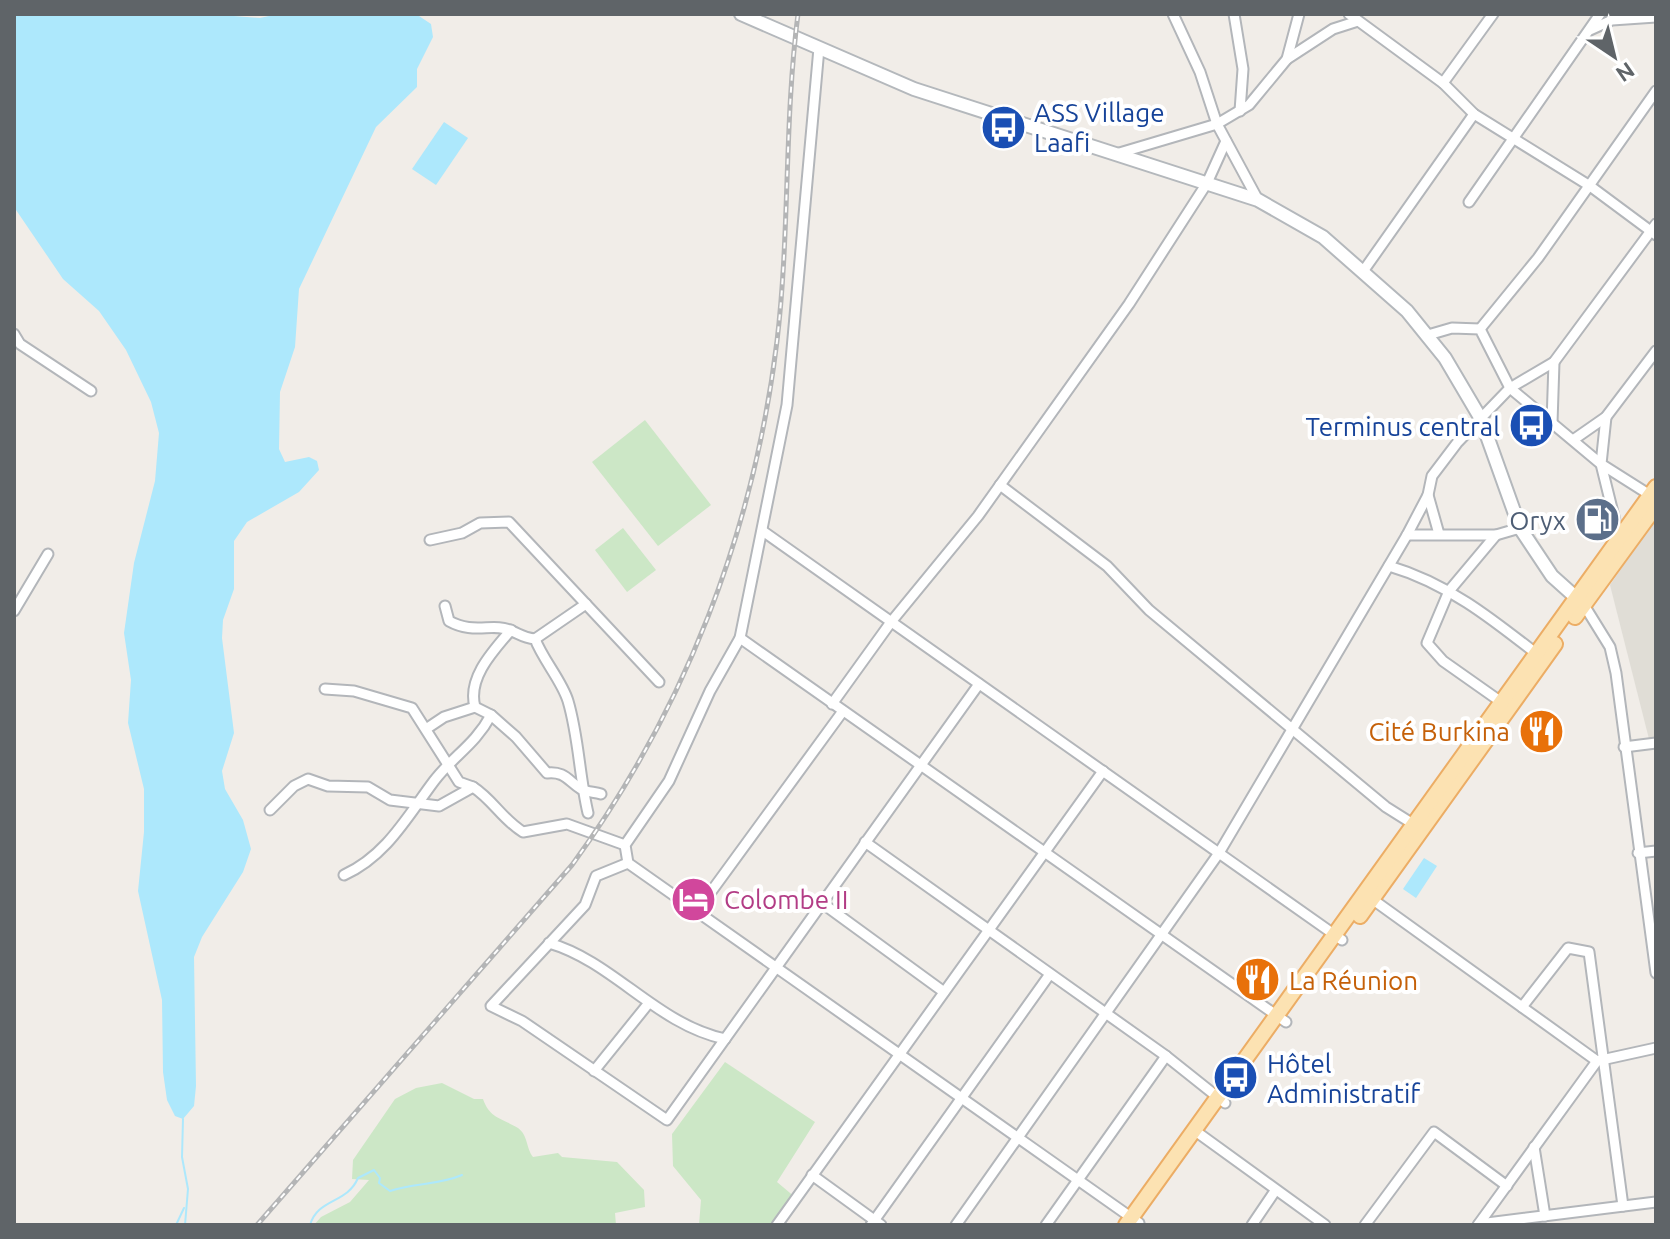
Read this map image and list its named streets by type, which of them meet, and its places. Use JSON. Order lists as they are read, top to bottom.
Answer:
{
  "places": {
    "bus stop": ["ASS Village Laafi", "Terminus central", "Hôtel Administratif"],
    "fuel station": ["Oryx"],
    "restaurant": ["Cité Burkina", "La Réunion"],
    "hotel": ["Colombe II"]
  },
  "north": "bottom right"
}
